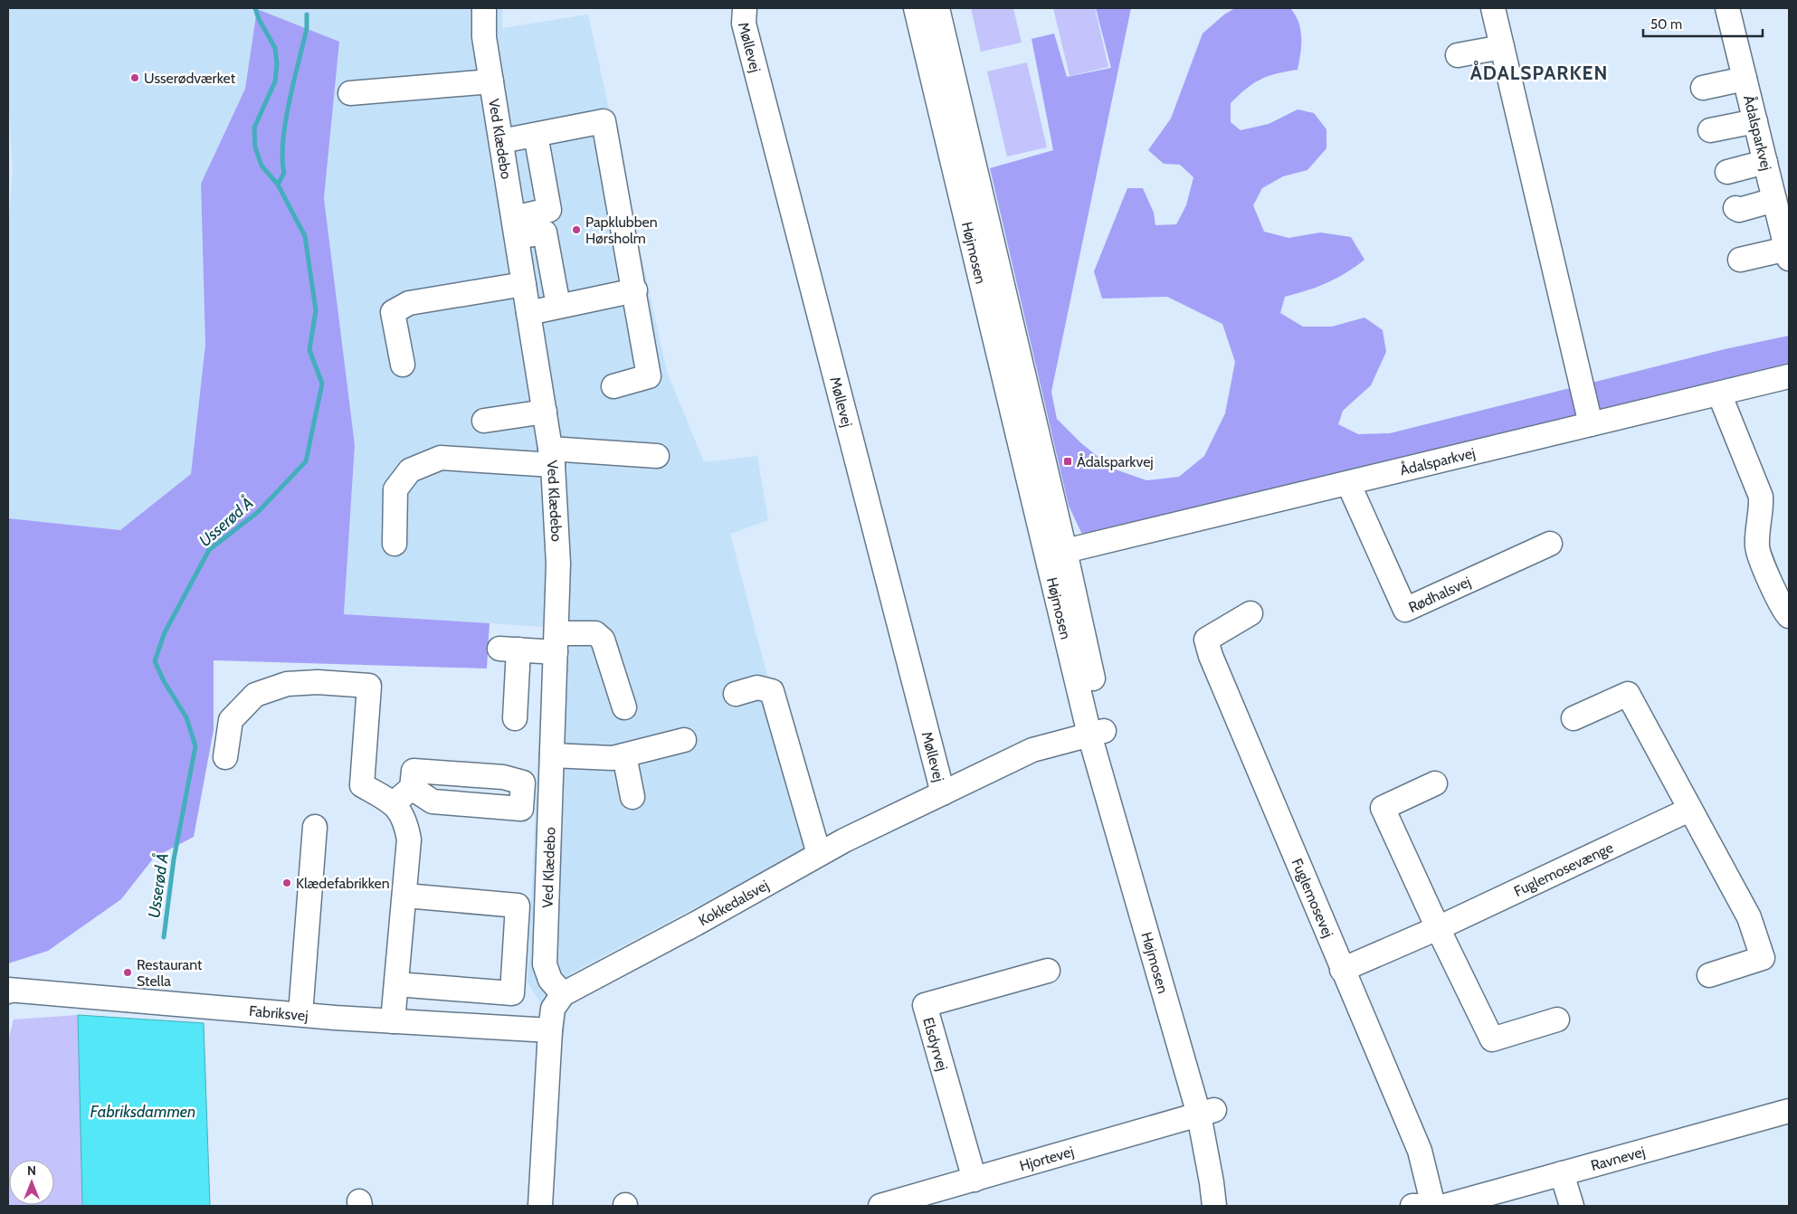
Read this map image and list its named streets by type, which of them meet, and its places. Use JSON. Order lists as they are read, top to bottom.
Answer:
{
  "streets": {
    "street": [
      "Møllevej",
      "Ådalsparkvej",
      "Ved Klædebo",
      "Højmosen",
      "Rødhalsvej",
      "Fuglemosevænge",
      "Fuglemosevej",
      "Kokkedalsvej",
      "Fabriksvej",
      "Elsdyrvej",
      "Ravnevej",
      "Hjortevej"
    ]
  },
  "crossings": [
    ["Møllevej", "Kokkedalsvej"],
    ["Ådalsparkvej", "Højmosen"],
    ["Ådalsparkvej", "Rødhalsvej"],
    ["Ved Klædebo", "Kokkedalsvej"],
    ["Højmosen", "Kokkedalsvej"],
    ["Højmosen", "Hjortevej"],
    ["Fuglemosevænge", "Fuglemosevej"],
    ["Elsdyrvej", "Hjortevej"]
  ],
  "districts": ["ÅDALSPARKEN"],
  "water": ["Usserød Å", "Fabriksdammen"],
  "places": {
    "other": [
      "Usserødværket",
      "Papklubben Hørsholm",
      "Klædefabrikken",
      "Restaurant Stella"
    ],
    "transit": ["Ådalsparkvej"]
  },
  "scale_bar": "50 m",
  "north": "top"
}
